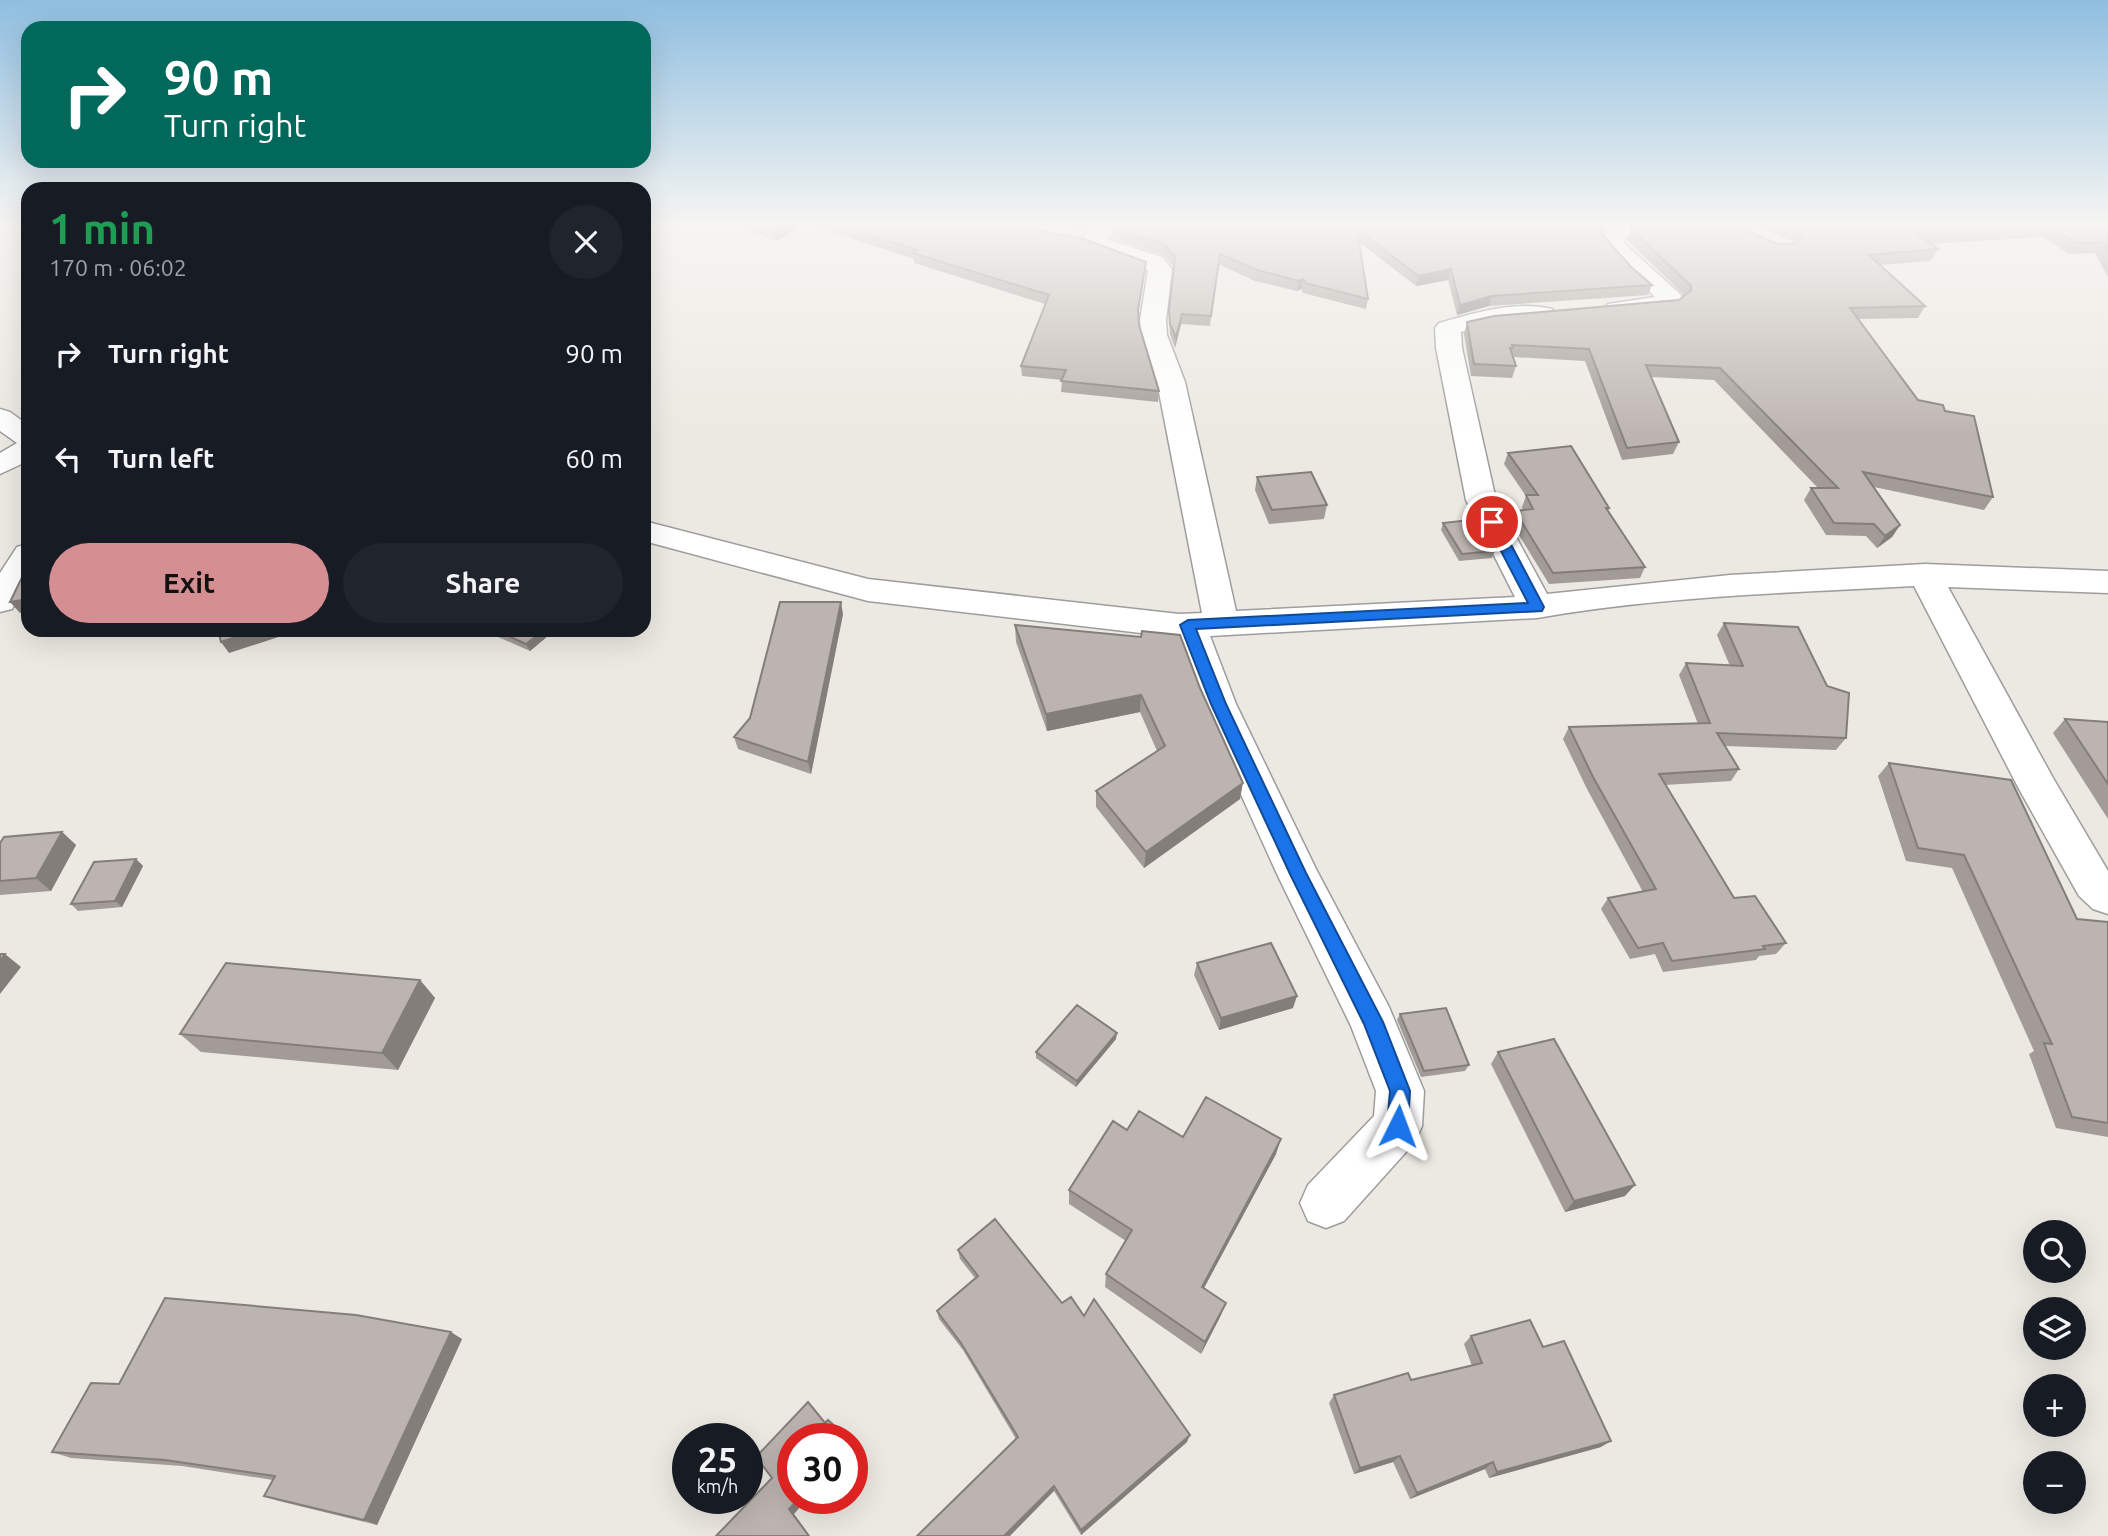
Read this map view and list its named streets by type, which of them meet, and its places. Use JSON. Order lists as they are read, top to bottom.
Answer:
{
  "page": {
    "turn": ["90 m", "Turn right"],
    "heading": ["1 min", "170 m · 06:02"],
    "list": [
      {
        "name": "Turn right",
        "value": "90 m"
      },
      {
        "name": "Turn left",
        "value": "60 m"
      }
    ],
    "buttons": ["Exit", "Share"],
    "map_buttons": ["+", "−"],
    "speed": "25 km/h",
    "limit": "30"
  }
}
